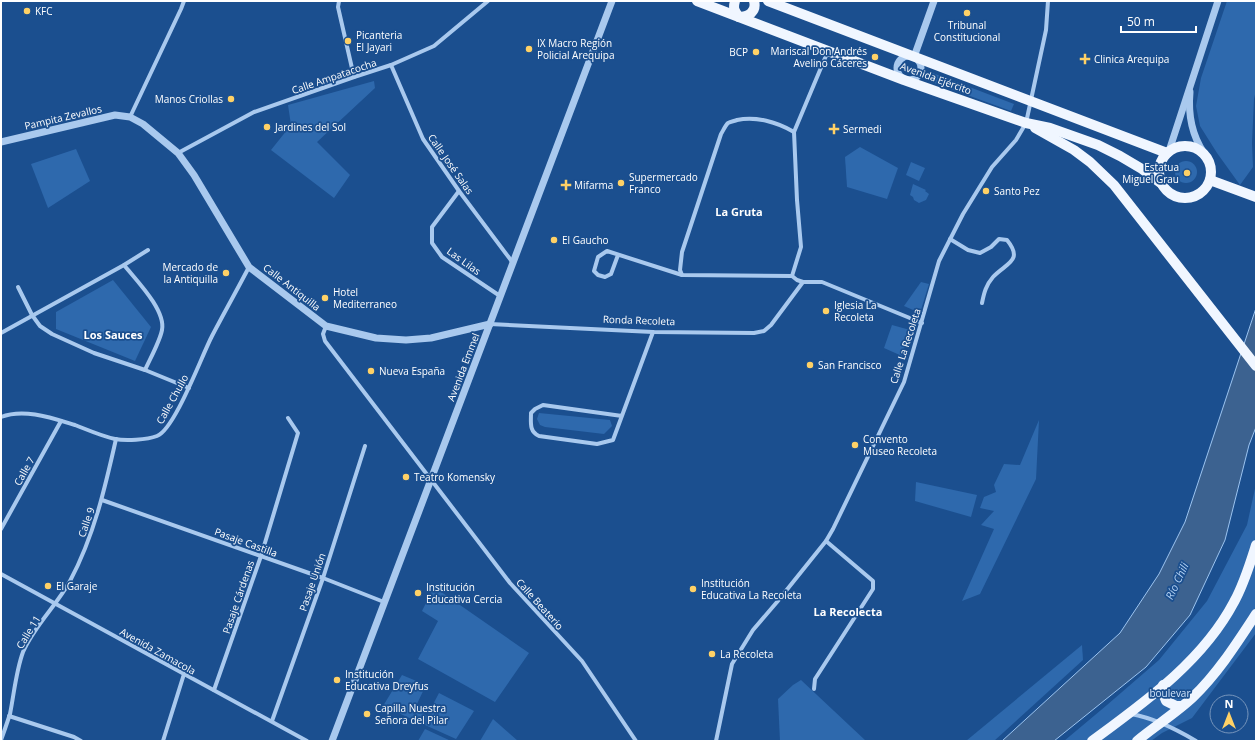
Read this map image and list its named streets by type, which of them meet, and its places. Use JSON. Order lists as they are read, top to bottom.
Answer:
{
  "streets": {
    "main road": ["Avenida Ejército"],
    "street": [
      "Calle Ampatacocha",
      "Pampita Zevallos",
      "Calle José Salas",
      "Las Lilas",
      "Calle Antiquilla",
      "Ronda Recoleta",
      "Calle La Recoleta",
      "Avenida Emmel",
      "Calle Chullo",
      "Calle 7",
      "Calle 9",
      "Pasaje Castilla",
      "Pasaje Unión",
      "Pasaje Cárdenas",
      "Calle Beaterio",
      "Calle 11",
      "Avenida Zamacola"
    ]
  },
  "crossings": [
    ["Calle Ampatacocha", "Calle José Salas"],
    ["Calle Ampatacocha", "Calle Antiquilla"],
    ["Avenida Ejército", "Calle La Recoleta"],
    ["Pampita Zevallos", "Calle Antiquilla"],
    ["Calle José Salas", "Las Lilas"],
    ["Calle José Salas", "Avenida Emmel"],
    ["Las Lilas", "Avenida Emmel"],
    ["Calle Antiquilla", "Ronda Recoleta"],
    ["Calle Antiquilla", "Calle Chullo"],
    ["Ronda Recoleta", "Avenida Emmel"],
    ["Avenida Emmel", "Pasaje Castilla"],
    ["Avenida Emmel", "Calle Beaterio"],
    ["Calle Chullo", "Calle 7"],
    ["Calle Chullo", "Calle 9"],
    ["Calle 9", "Pasaje Castilla"],
    ["Calle 9", "Calle 11"],
    ["Calle 9", "Avenida Zamacola"],
    ["Pasaje Castilla", "Pasaje Unión"],
    ["Pasaje Castilla", "Pasaje Cárdenas"],
    ["Pasaje Unión", "Avenida Zamacola"],
    ["Pasaje Cárdenas", "Avenida Zamacola"],
    ["Calle 11", "Avenida Zamacola"]
  ],
  "districts": ["La Gruta", "Los Sauces", "La Recolecta"],
  "water": ["Río Chili"],
  "parks": ["boulevar"],
  "places": {
    "other": [
      "KFC",
      "Tribunal Constitucional",
      "Picanteria El Jayari",
      "IX Macro Región Policial Arequipa",
      "BCP",
      "Mariscal Don Andrés Avelino Cáceres",
      "Manos Criollas",
      "Jardines del Sol",
      "Estatua Miguel Grau",
      "Supermercado Franco",
      "Santo Pez",
      "El Gaucho",
      "Mercado de la Antiquilla",
      "Hotel Mediterraneo",
      "Iglesia La Recoleta",
      "San Francisco",
      "Nueva España",
      "Convento Museo Recoleta",
      "Teatro Komensky",
      "El Garaje",
      "Institución Educativa La Recoleta",
      "Institución Educativa Cercia",
      "La Recoleta",
      "Institución Educativa Dreyfus",
      "Capilla Nuestra Señora del Pilar"
    ],
    "health": ["Clinica Arequipa", "Sermedi", "Mifarma"]
  },
  "scale_bar": "50 m",
  "north": "top"
}
